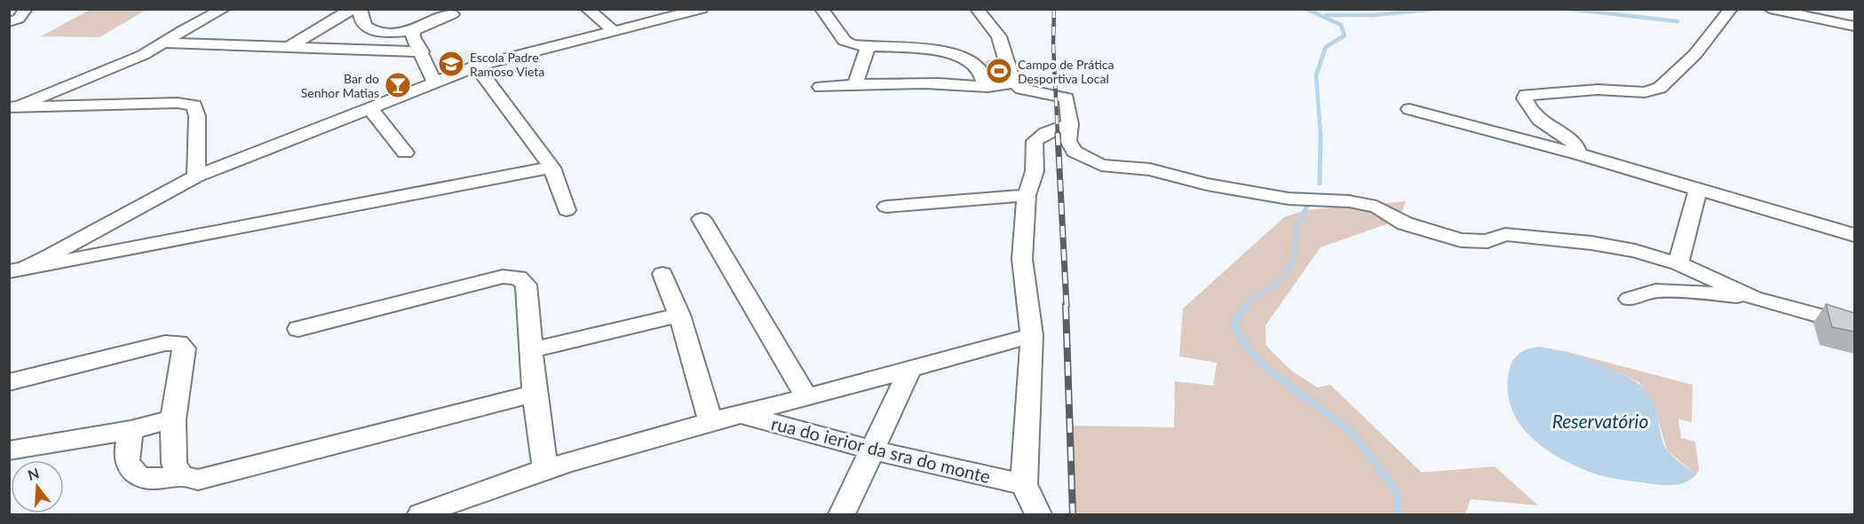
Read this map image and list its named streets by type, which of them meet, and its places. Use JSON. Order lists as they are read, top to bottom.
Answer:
{
  "streets": {
    "street": ["rua do ierior da sra do monte"]
  },
  "water": ["Reservatório"],
  "places": {
    "school or university": ["Escola Padre Ramoso Vieta"],
    "sports": ["Campo de Prática Desportiva Local"],
    "bar": ["Bar do Senhor Matias"]
  },
  "north": "top"
}
